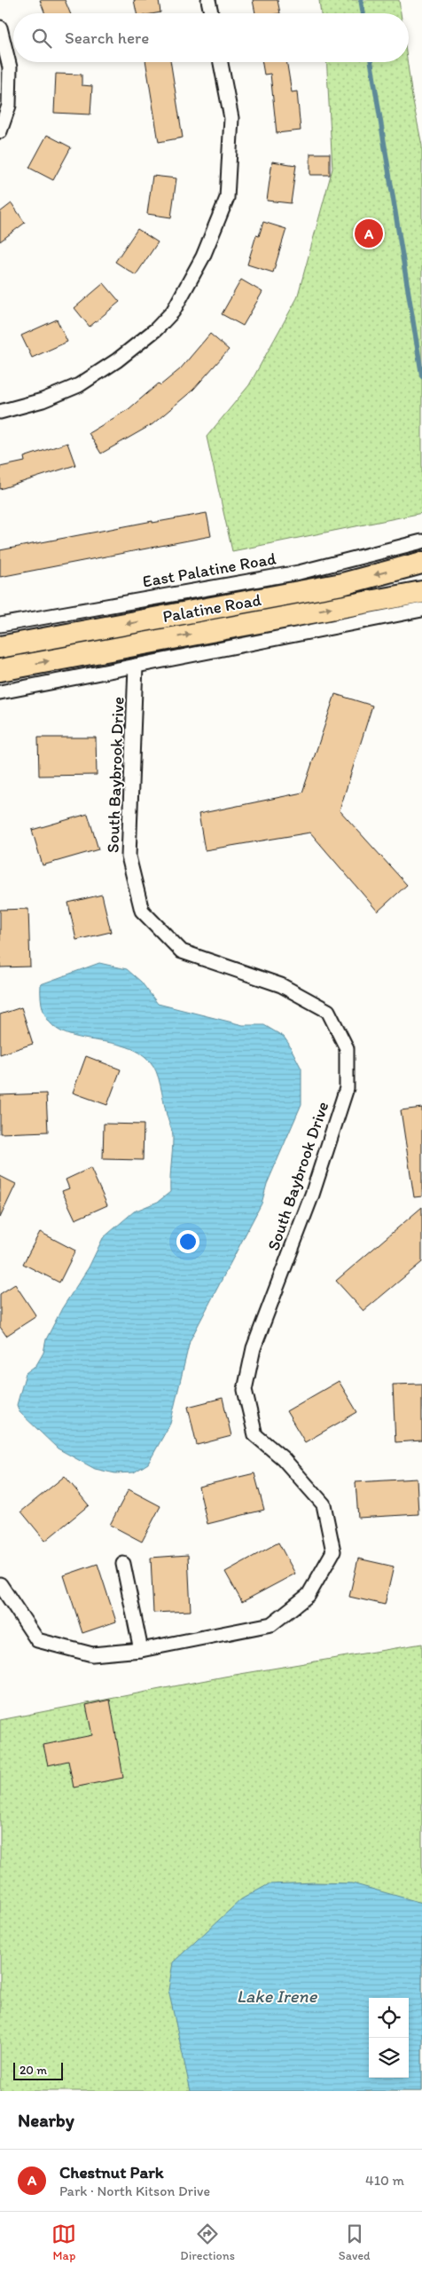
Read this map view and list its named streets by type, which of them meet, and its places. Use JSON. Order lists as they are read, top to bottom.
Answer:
{
  "streets": {
    "main road": ["Palatine Road"],
    "street": ["East Palatine Road", "South Baybrook Drive"]
  },
  "water": ["Lake Irene"],
  "scale_bar": "20 m",
  "page": {
    "search": "Search here",
    "pins": "A",
    "scale": "20 m",
    "heading": "Nearby",
    "list": [
      {
        "mark": "A",
        "name": "Chestnut Park",
        "note": "Park · North Kitson Drive",
        "value": "410 m"
      }
    ],
    "nav": ["Map", "Directions", "Saved"]
  }
}
